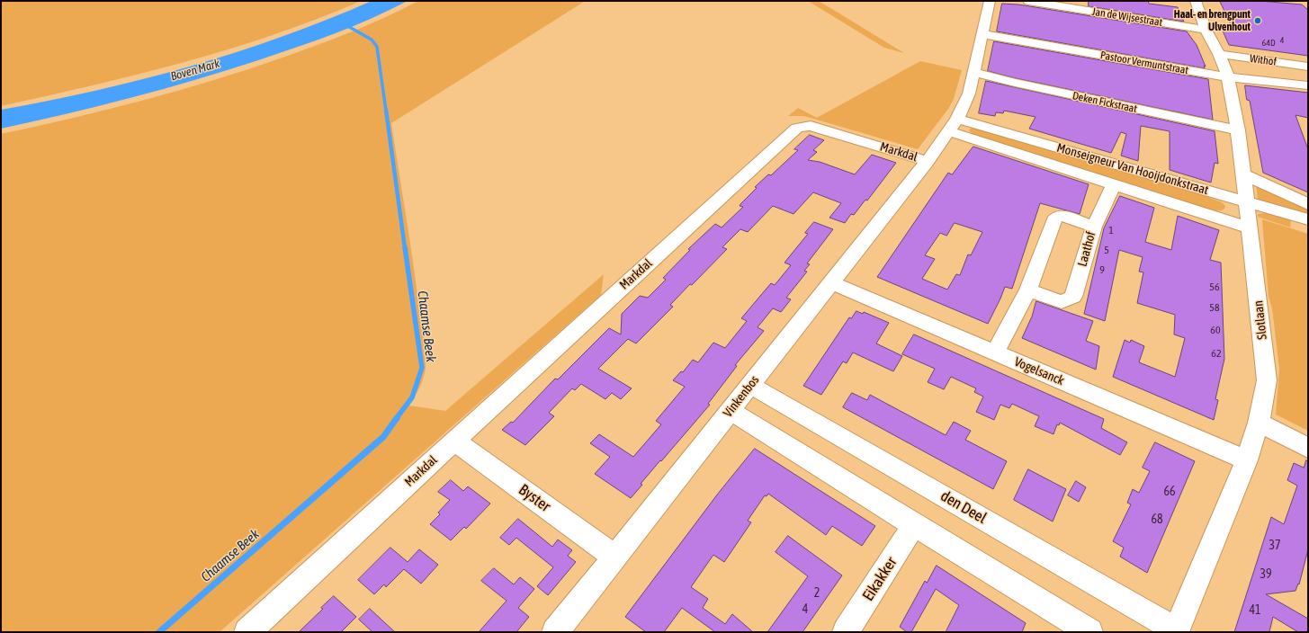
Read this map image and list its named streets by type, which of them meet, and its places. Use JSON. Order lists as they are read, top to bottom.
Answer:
{
  "streets": {
    "street": [
      "Jan de Wijsestraat",
      "Withof",
      "Pastoor Vermuntstraat",
      "Deken Fickstraat",
      "Markdal",
      "Monseigneur Van Hooijdonkstraat",
      "Laathof",
      "Slotlaan",
      "Vogelsanck",
      "Vinkenbos",
      "Byster",
      "den Deel",
      "Eikakker"
    ]
  },
  "crossings": [
    ["Jan de Wijsestraat", "Slotlaan"],
    ["Withof", "Slotlaan"],
    ["Pastoor Vermuntstraat", "Markdal"],
    ["Pastoor Vermuntstraat", "Slotlaan"],
    ["Deken Fickstraat", "Markdal"],
    ["Deken Fickstraat", "Slotlaan"],
    ["Markdal", "Monseigneur Van Hooijdonkstraat"],
    ["Markdal", "Vinkenbos"],
    ["Markdal", "Byster"],
    ["Monseigneur Van Hooijdonkstraat", "Slotlaan"],
    ["Laathof", "Vogelsanck"],
    ["Slotlaan", "Vogelsanck"],
    ["Slotlaan", "den Deel"],
    ["Vogelsanck", "Vinkenbos"],
    ["Vinkenbos", "Byster"],
    ["Vinkenbos", "den Deel"]
  ],
  "water": ["Boven Mark", "Chaamse Beek"],
  "places": ["Haal- en brengpunt Ulvenhout"],
  "house_numbers": [
    "4",
    "64D",
    "1",
    "5",
    "9",
    "56",
    "58",
    "60",
    "62",
    "66",
    "68",
    "37",
    "39",
    "2",
    "4",
    "41"
  ]
}
